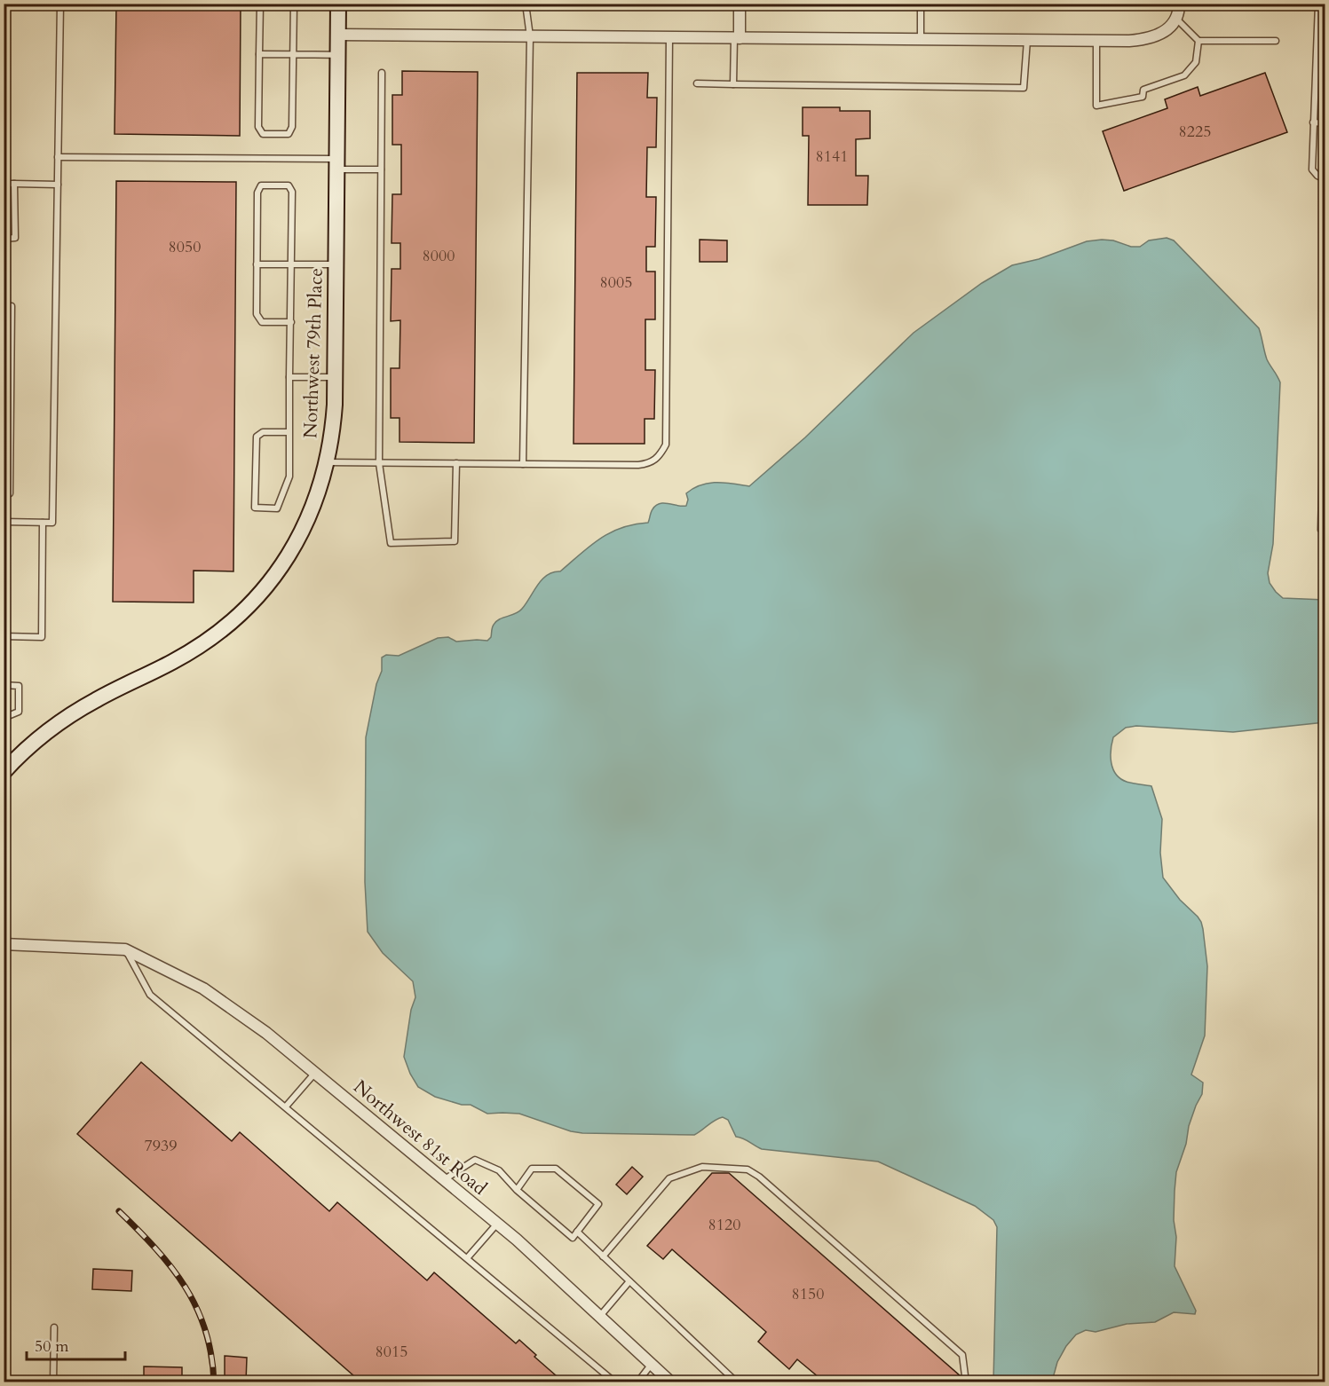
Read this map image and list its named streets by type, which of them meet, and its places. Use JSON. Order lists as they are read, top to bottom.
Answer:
{
  "streets": {
    "main road": ["Northwest 79th Place"],
    "street": ["Northwest 81st Road"]
  },
  "house_numbers": [
    "8225",
    "8141",
    "8050",
    "8000",
    "8005",
    "7939",
    "8120",
    "8150",
    "8015"
  ],
  "scale_bar": "50 m"
}
